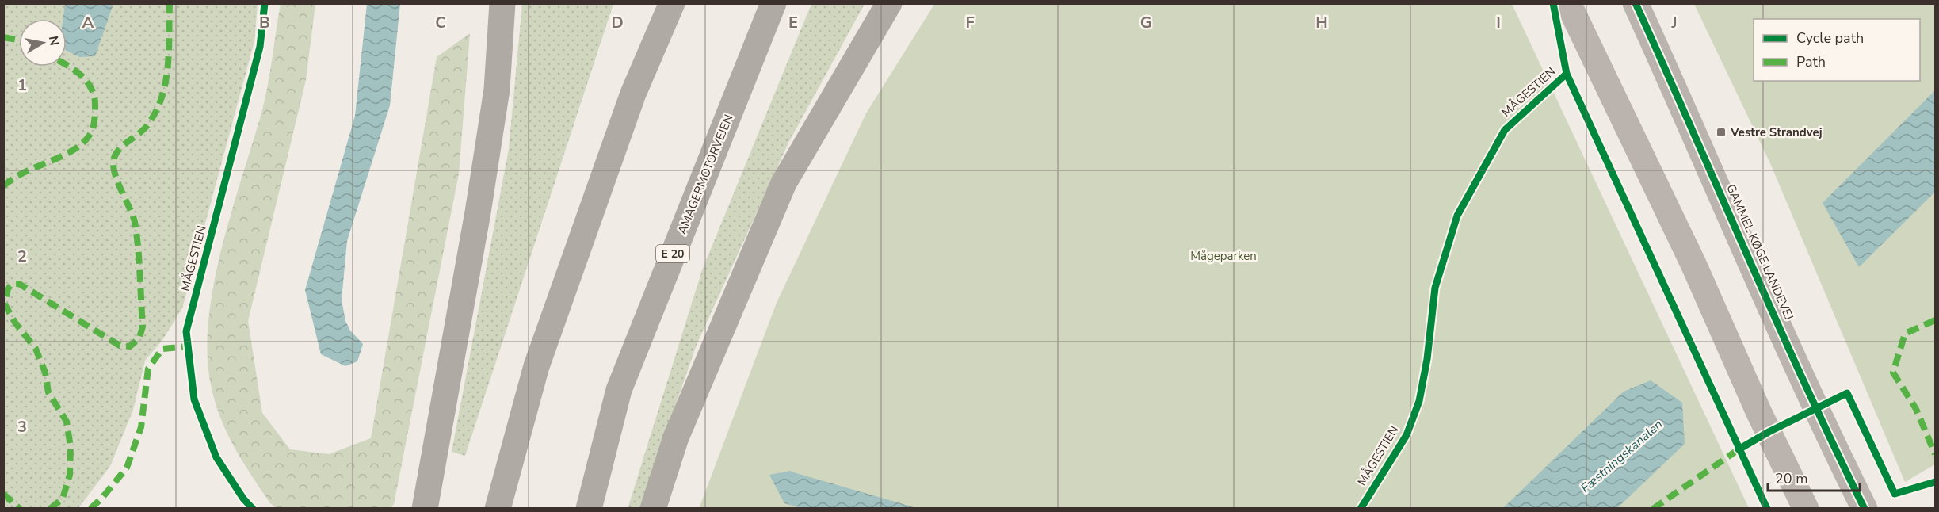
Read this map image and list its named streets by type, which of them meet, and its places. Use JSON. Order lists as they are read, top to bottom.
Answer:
{
  "streets": {
    "highway": ["AMAGERMOTORVEJEN", "E 20"],
    "main road": ["GAMMEL KØGE LANDEVEJ"],
    "cycle path": ["MÅGESTIEN"]
  },
  "water": ["Fæstningskanalen"],
  "parks": ["Mågeparken"],
  "places": {
    "transit": ["Vestre Strandvej"]
  },
  "legend": ["Cycle path", "Path"],
  "scale_bar": "20 m",
  "north": "right",
  "grid": {
    "columns": [
      "A",
      "B",
      "C",
      "D",
      "E",
      "F",
      "G",
      "H",
      "I",
      "J"
    ],
    "rows": ["1", "2", "3"]
  }
}
